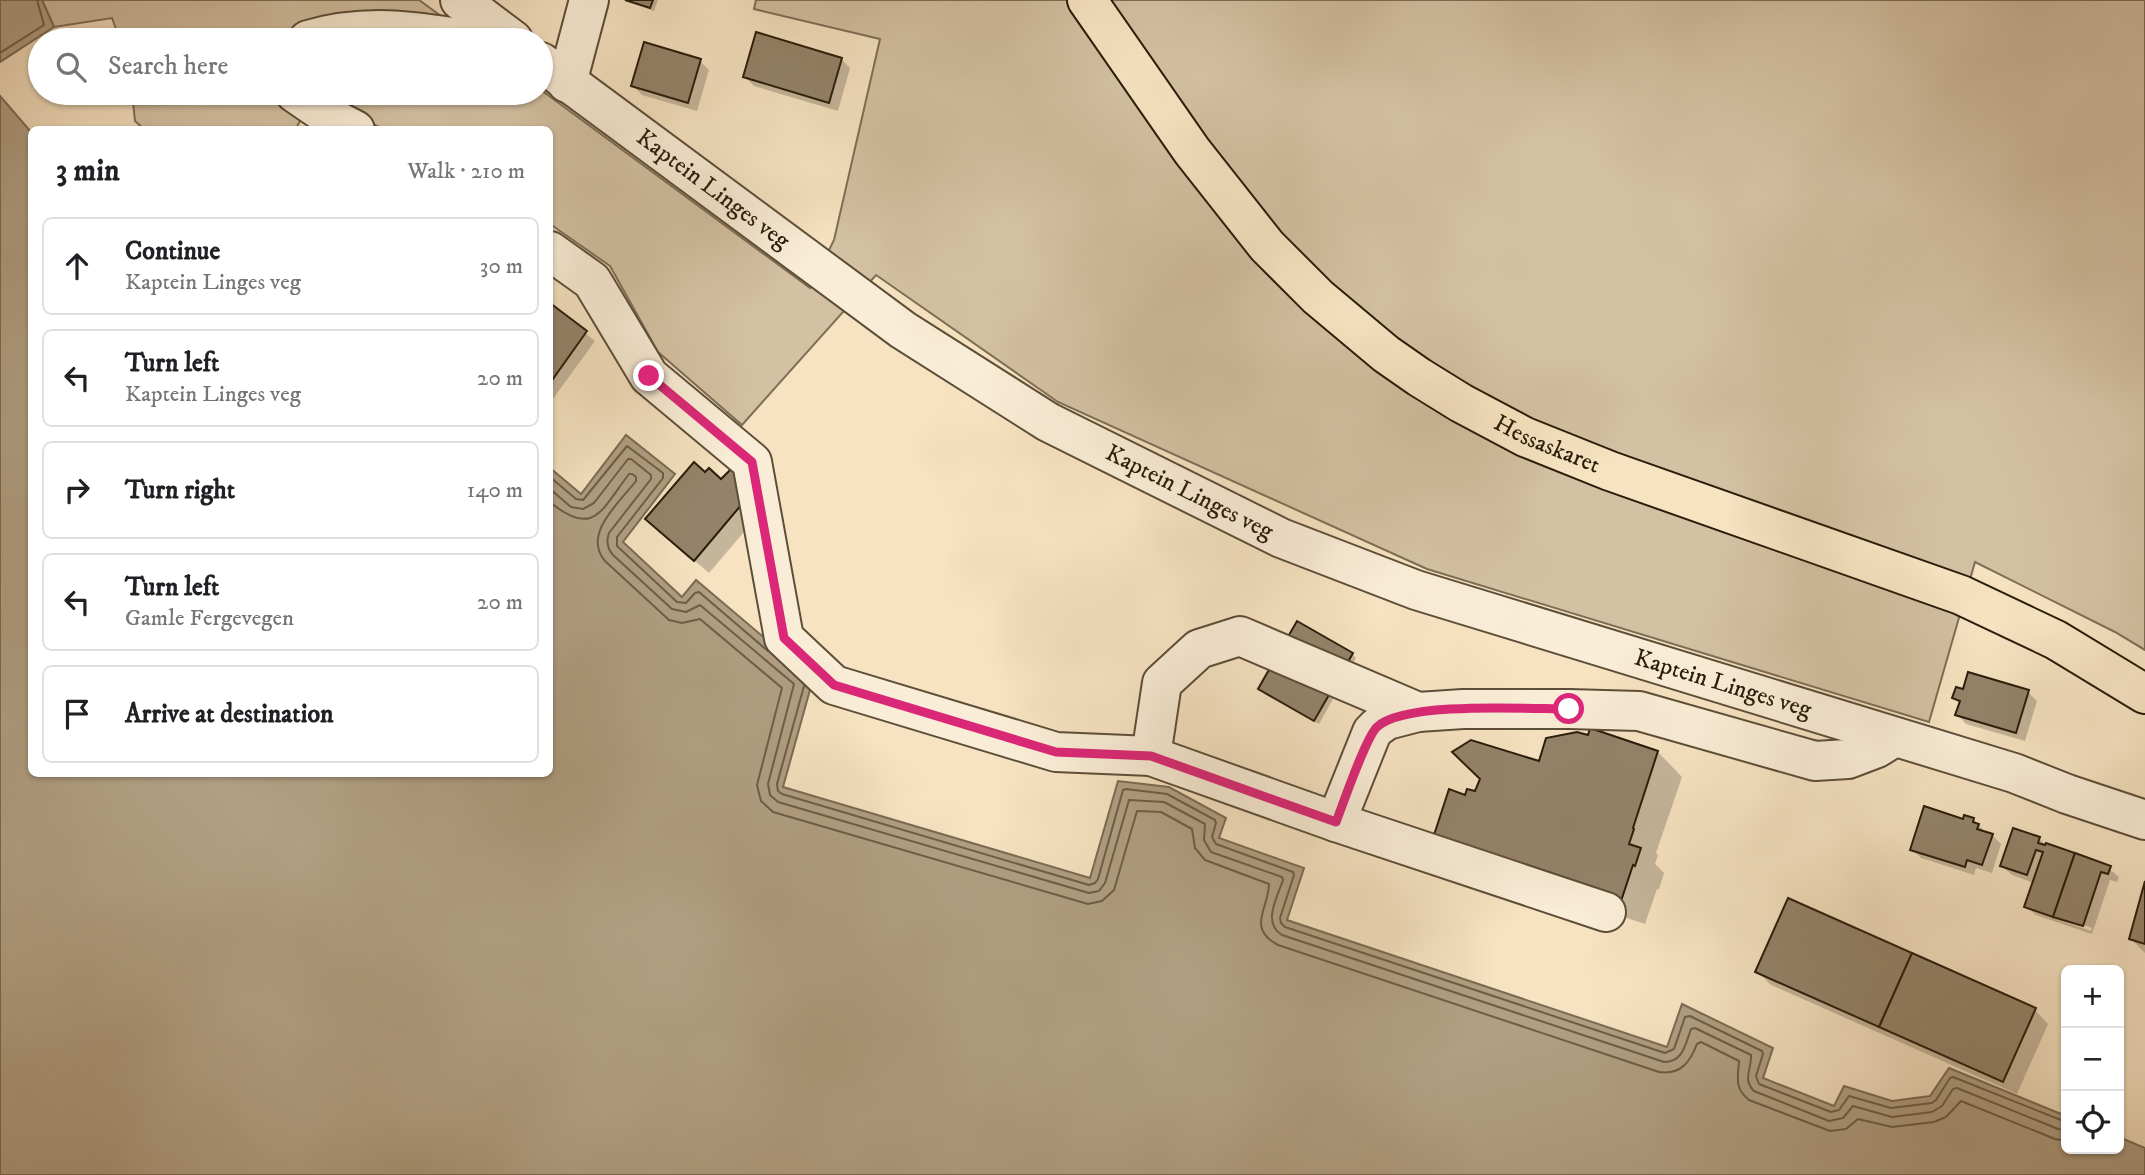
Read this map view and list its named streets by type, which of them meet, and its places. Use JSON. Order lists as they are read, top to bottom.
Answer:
{
  "streets": {
    "main road": ["Hessaskaret"],
    "street": ["Kaptein Linges veg"]
  },
  "page": {
    "search": "Search here",
    "heading": ["3 min", "Walk · 210 m"],
    "list": [
      ["Continue", "Kaptein Linges veg", "30 m"],
      ["Turn left", "Kaptein Linges veg", "20 m"],
      ["Turn right", "140 m"],
      ["Turn left", "Gamle Fergevegen", "20 m"],
      "Arrive at destination"
    ],
    "map_buttons": ["+", "−"]
  }
}
